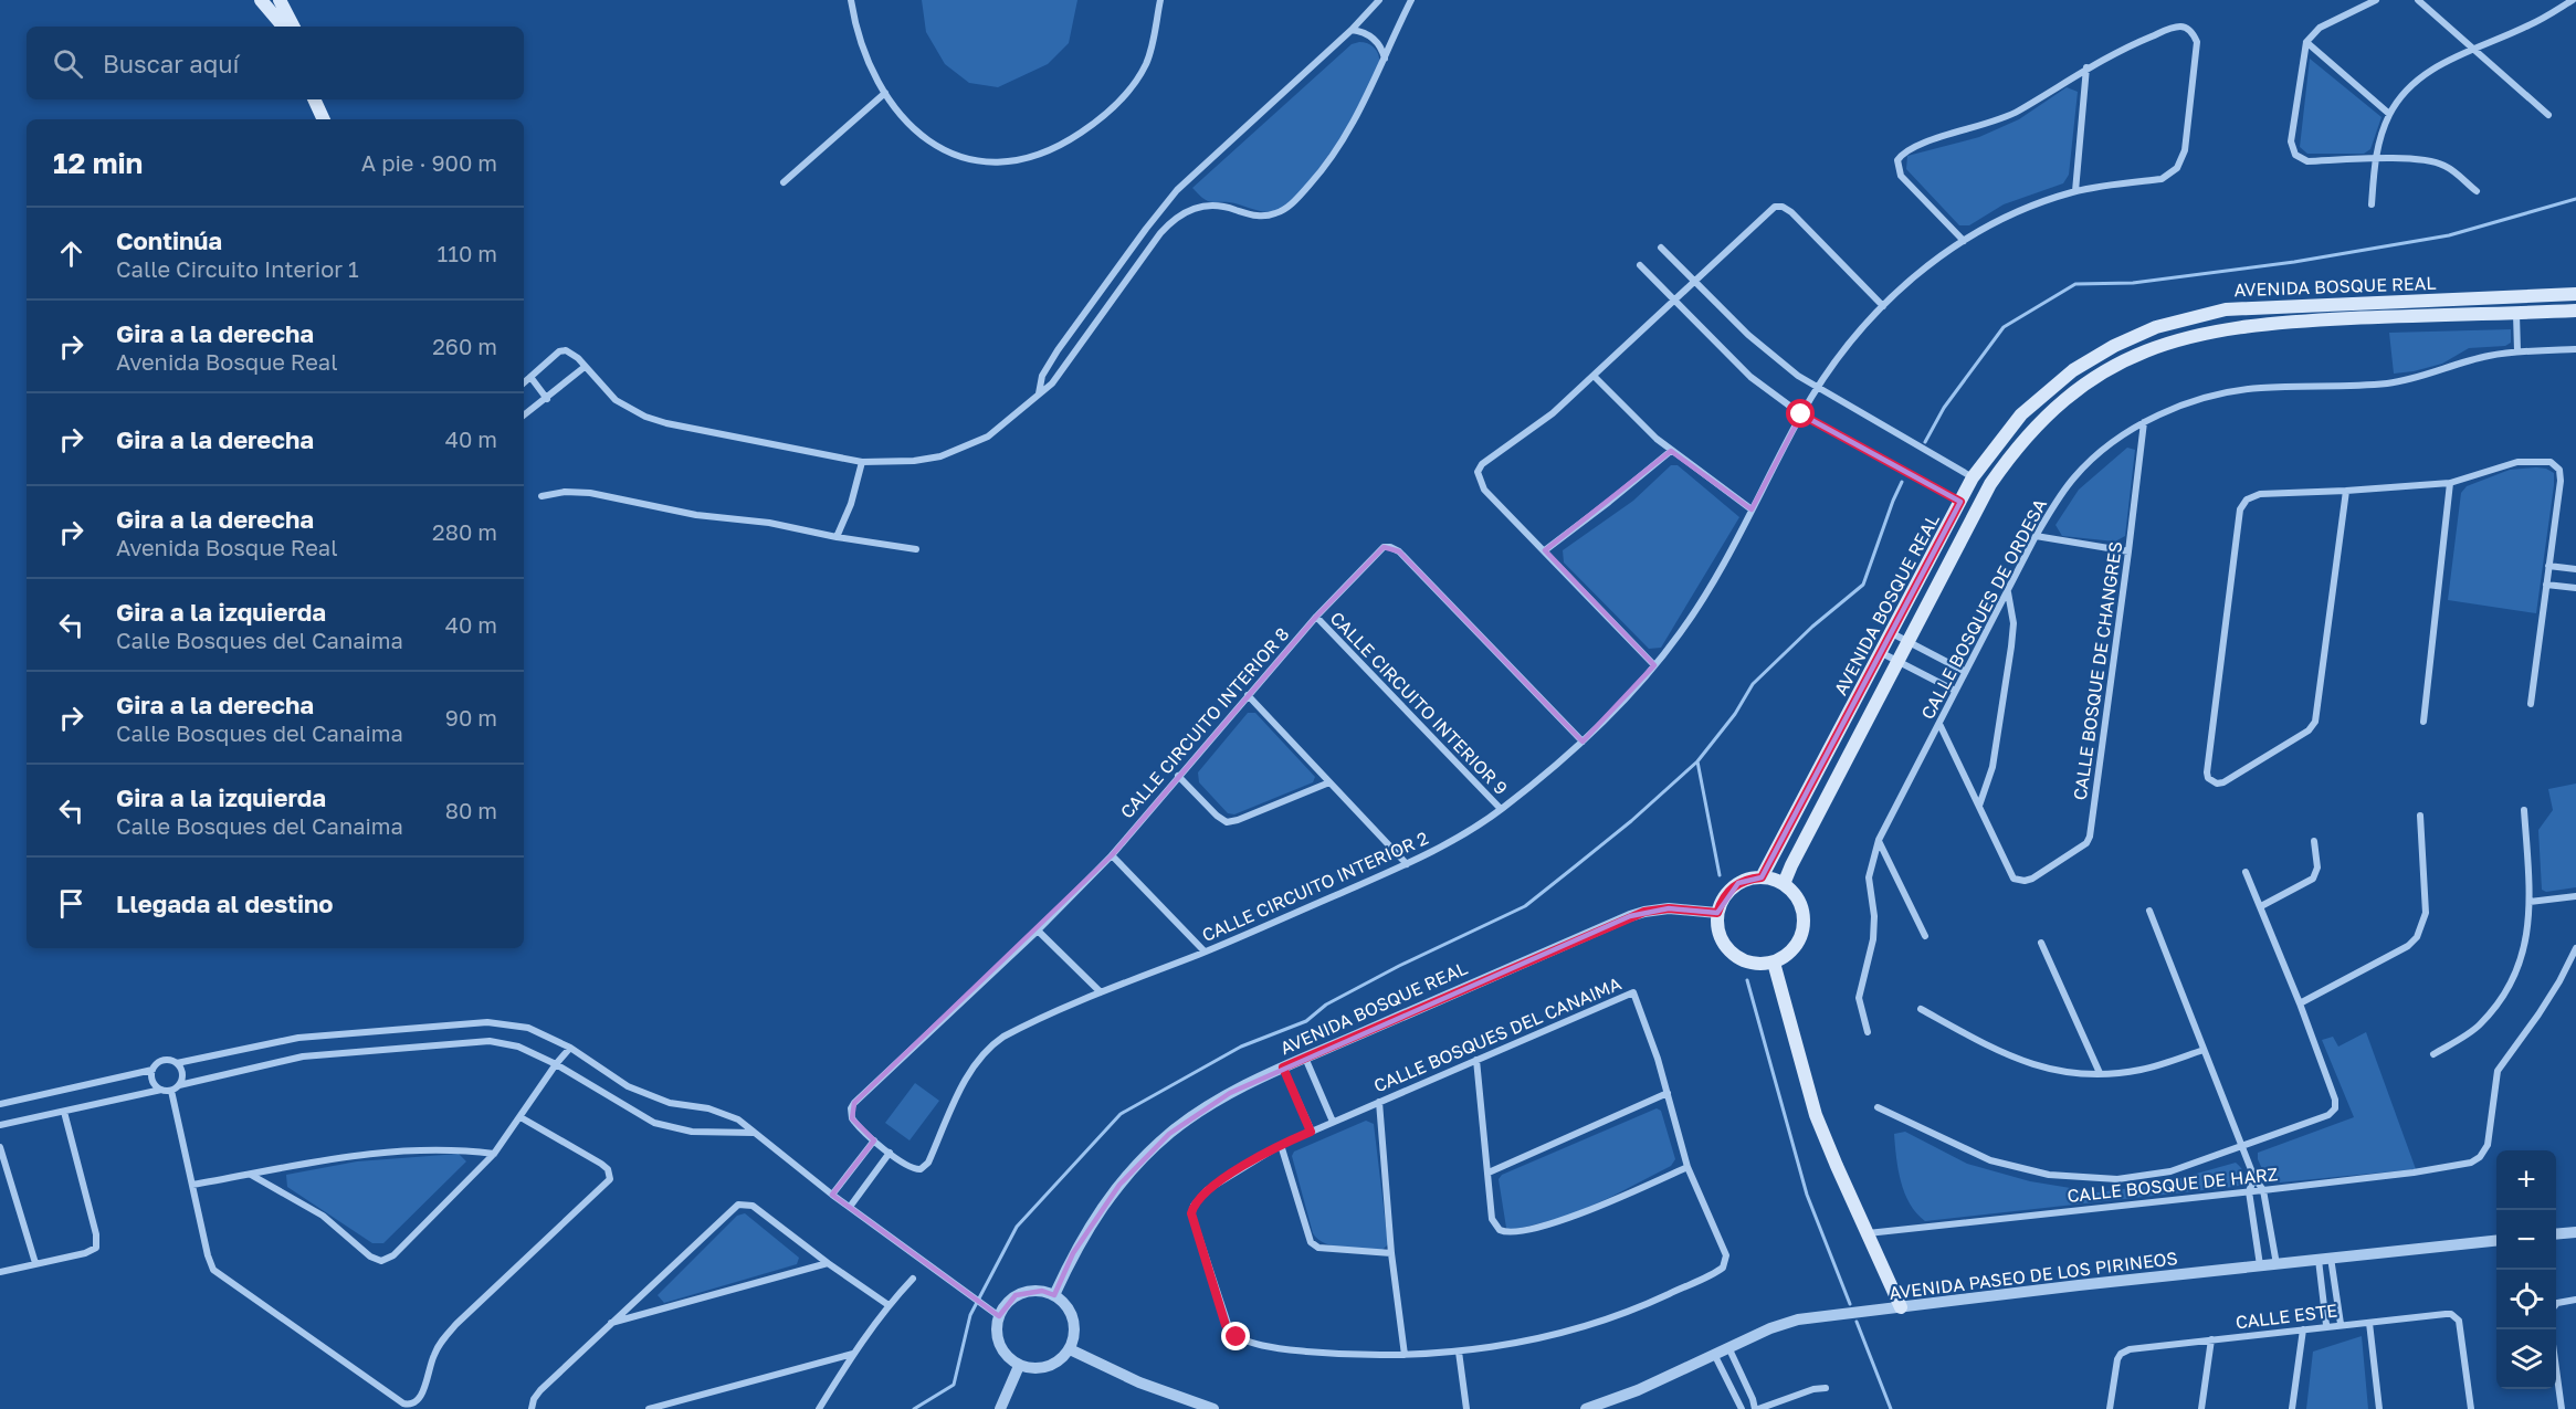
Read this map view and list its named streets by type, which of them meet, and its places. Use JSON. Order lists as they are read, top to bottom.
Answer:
{
  "streets": {
    "main road": ["AVENIDA BOSQUE REAL"],
    "street": [
      "CALLE BOSQUES DE ORDESA",
      "CALLE BOSQUE DE CHANGRES",
      "CALLE CIRCUITO INTERIOR 9",
      "CALLE CIRCUITO INTERIOR 8",
      "CALLE CIRCUITO INTERIOR 2",
      "CALLE BOSQUES DEL CANAIMA",
      "CALLE BOSQUE DE HARZ",
      "AVENIDA PASEO DE LOS PIRINEOS",
      "CALLE ESTE"
    ]
  },
  "crossings": [
    ["CALLE BOSQUES DE ORDESA", "CALLE BOSQUE DE CHANGRES"],
    ["CALLE CIRCUITO INTERIOR 9", "CALLE CIRCUITO INTERIOR 8"],
    ["CALLE CIRCUITO INTERIOR 9", "CALLE CIRCUITO INTERIOR 2"],
    ["CALLE CIRCUITO INTERIOR 8", "CALLE CIRCUITO INTERIOR 2"]
  ],
  "page": {
    "search": "Buscar aquí",
    "heading": ["12 min", "A pie · 900 m"],
    "list": [
      ["Continúa", "Calle Circuito Interior 1", "110 m"],
      ["Gira a la derecha", "Avenida Bosque Real", "260 m"],
      ["Gira a la derecha", "40 m"],
      ["Gira a la derecha", "Avenida Bosque Real", "280 m"],
      ["Gira a la izquierda", "Calle Bosques del Canaima", "40 m"],
      ["Gira a la derecha", "Calle Bosques del Canaima", "90 m"],
      ["Gira a la izquierda", "Calle Bosques del Canaima", "80 m"],
      "Llegada al destino"
    ],
    "map_buttons": ["+", "−"]
  }
}
